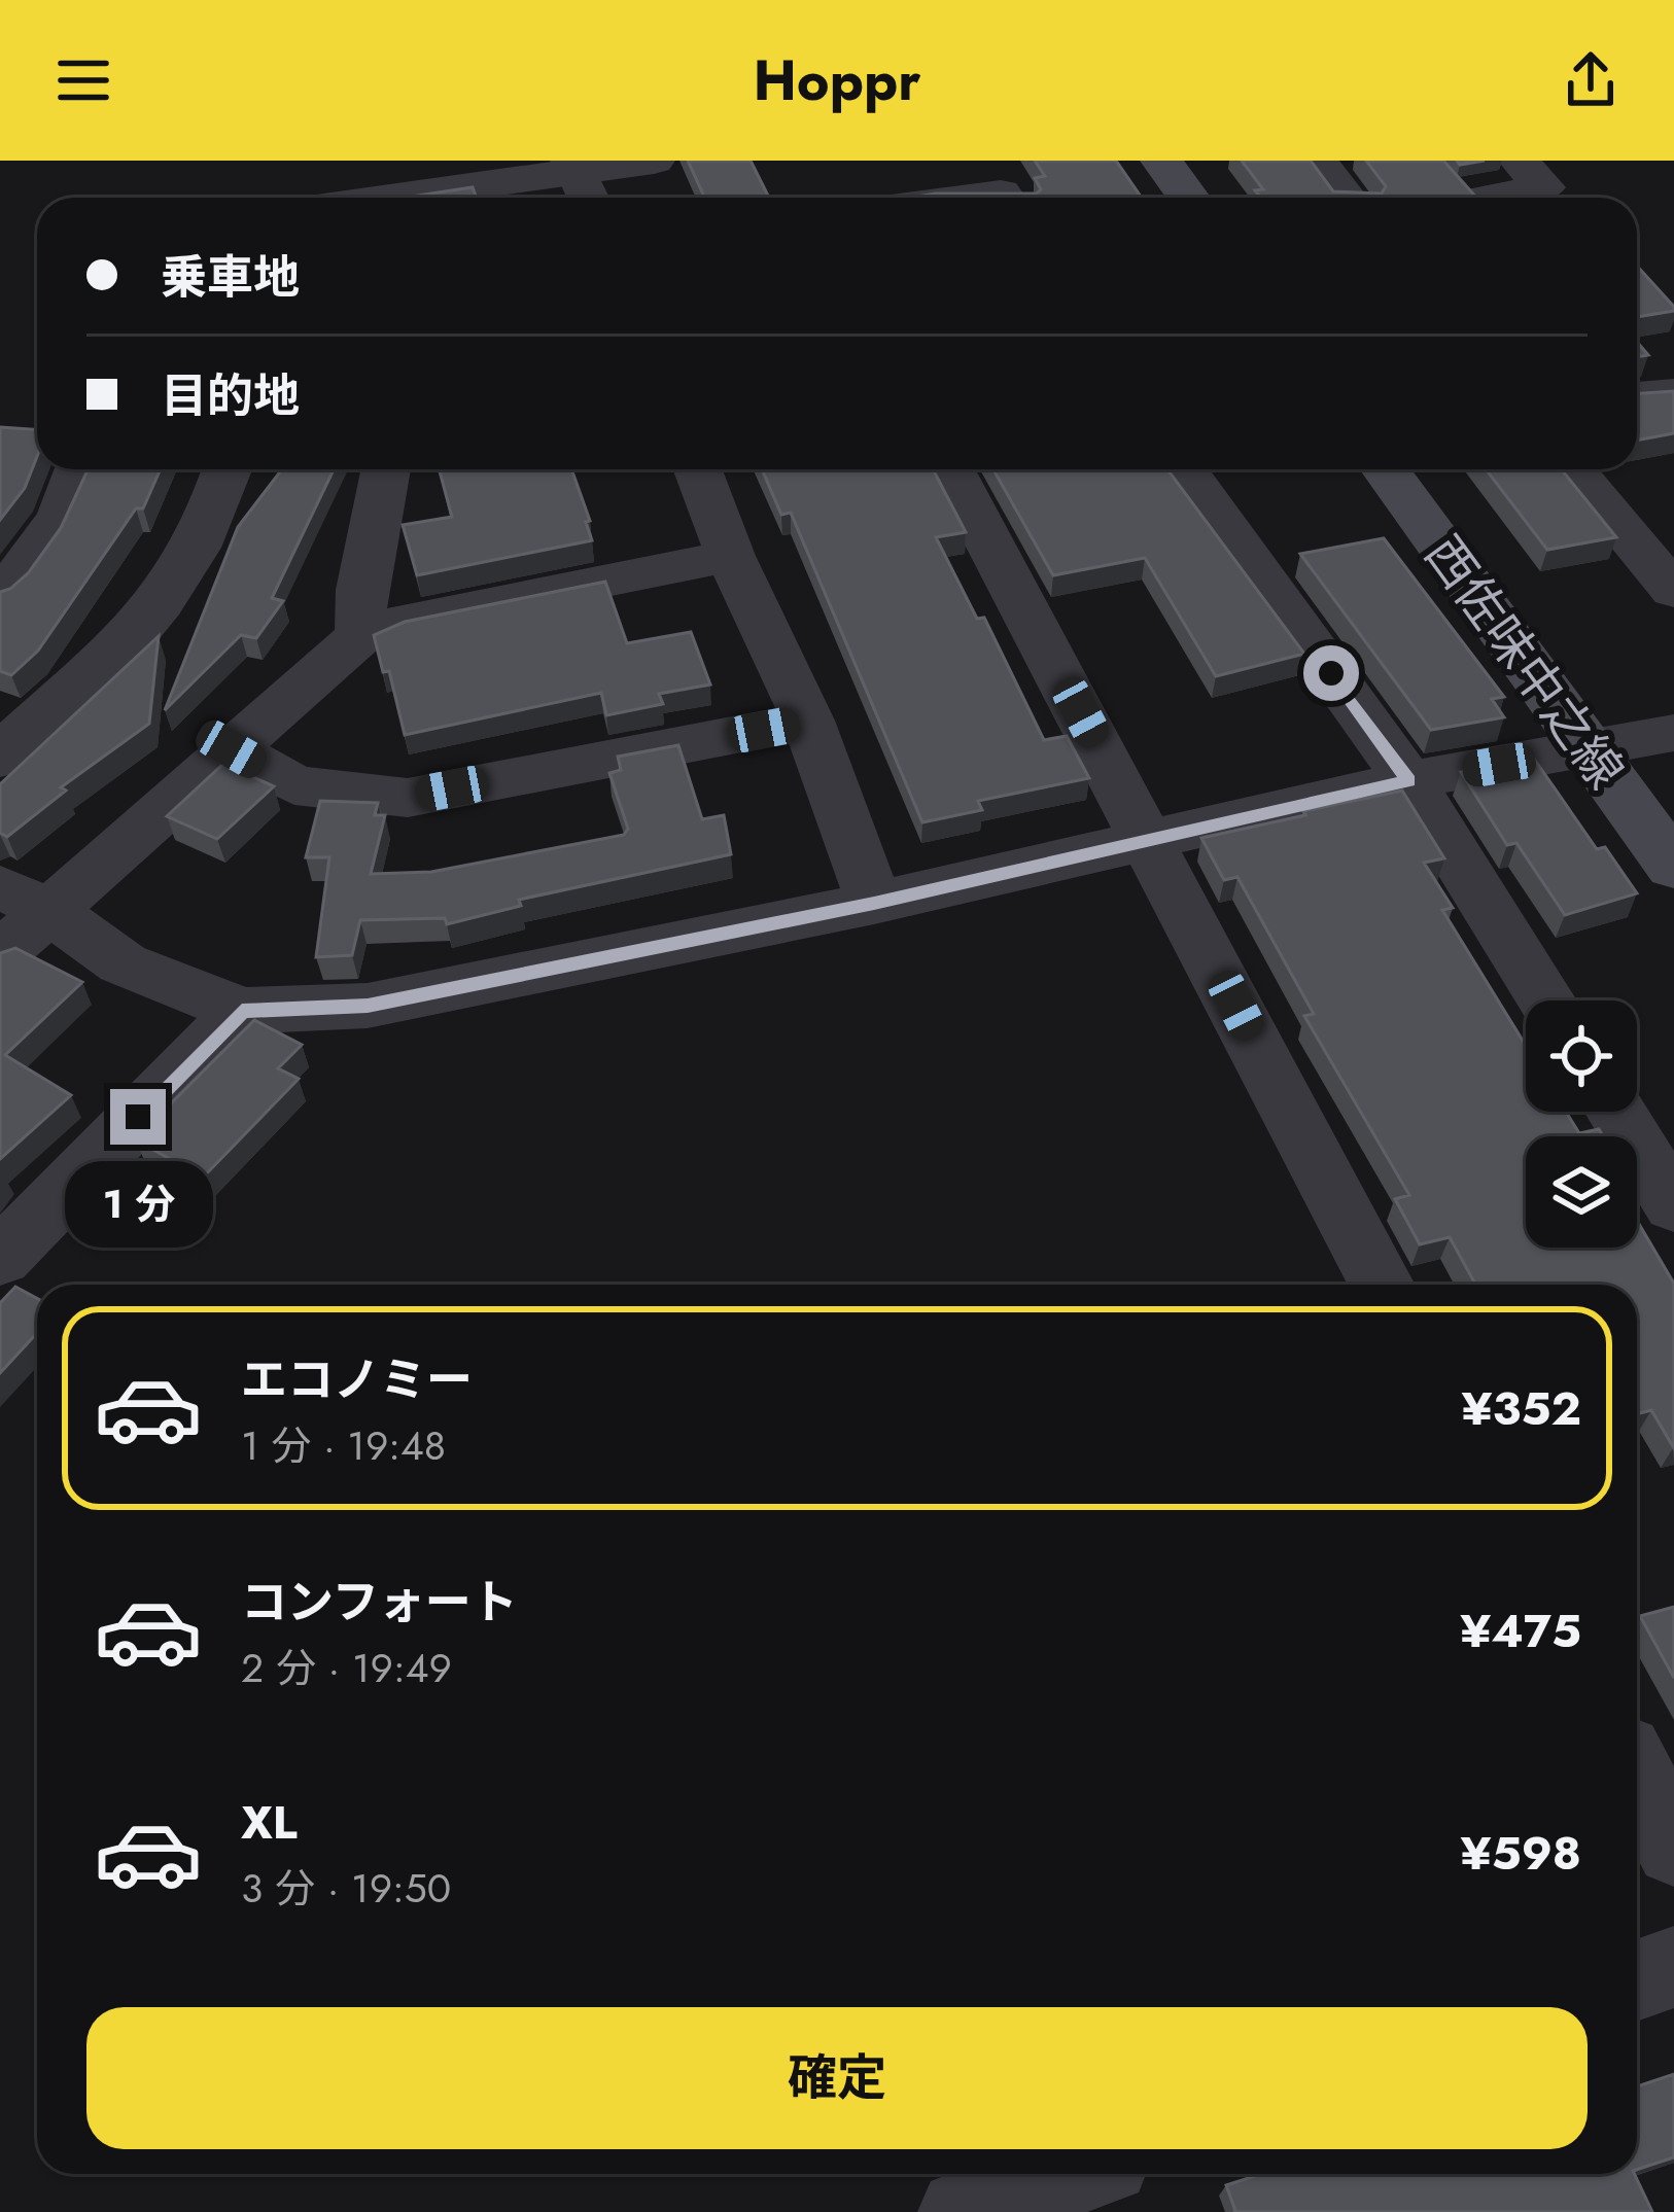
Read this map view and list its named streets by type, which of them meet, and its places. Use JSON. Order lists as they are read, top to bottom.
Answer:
{
  "streets": {
    "main road": ["西佐味中之線"]
  },
  "page": {
    "header": "Hoppr",
    "banner": ["乗車地", "目的地"],
    "bubble": "1 分",
    "list": [
      {
        "name": "エコノミー",
        "note": "1 分 · 19:48",
        "value": "¥352"
      },
      {
        "name": "コンフォート",
        "note": "2 分 · 19:49",
        "value": "¥475"
      },
      {
        "name": "XL",
        "note": "3 分 · 19:50",
        "value": "¥598"
      }
    ],
    "buttons": "確定"
  }
}
